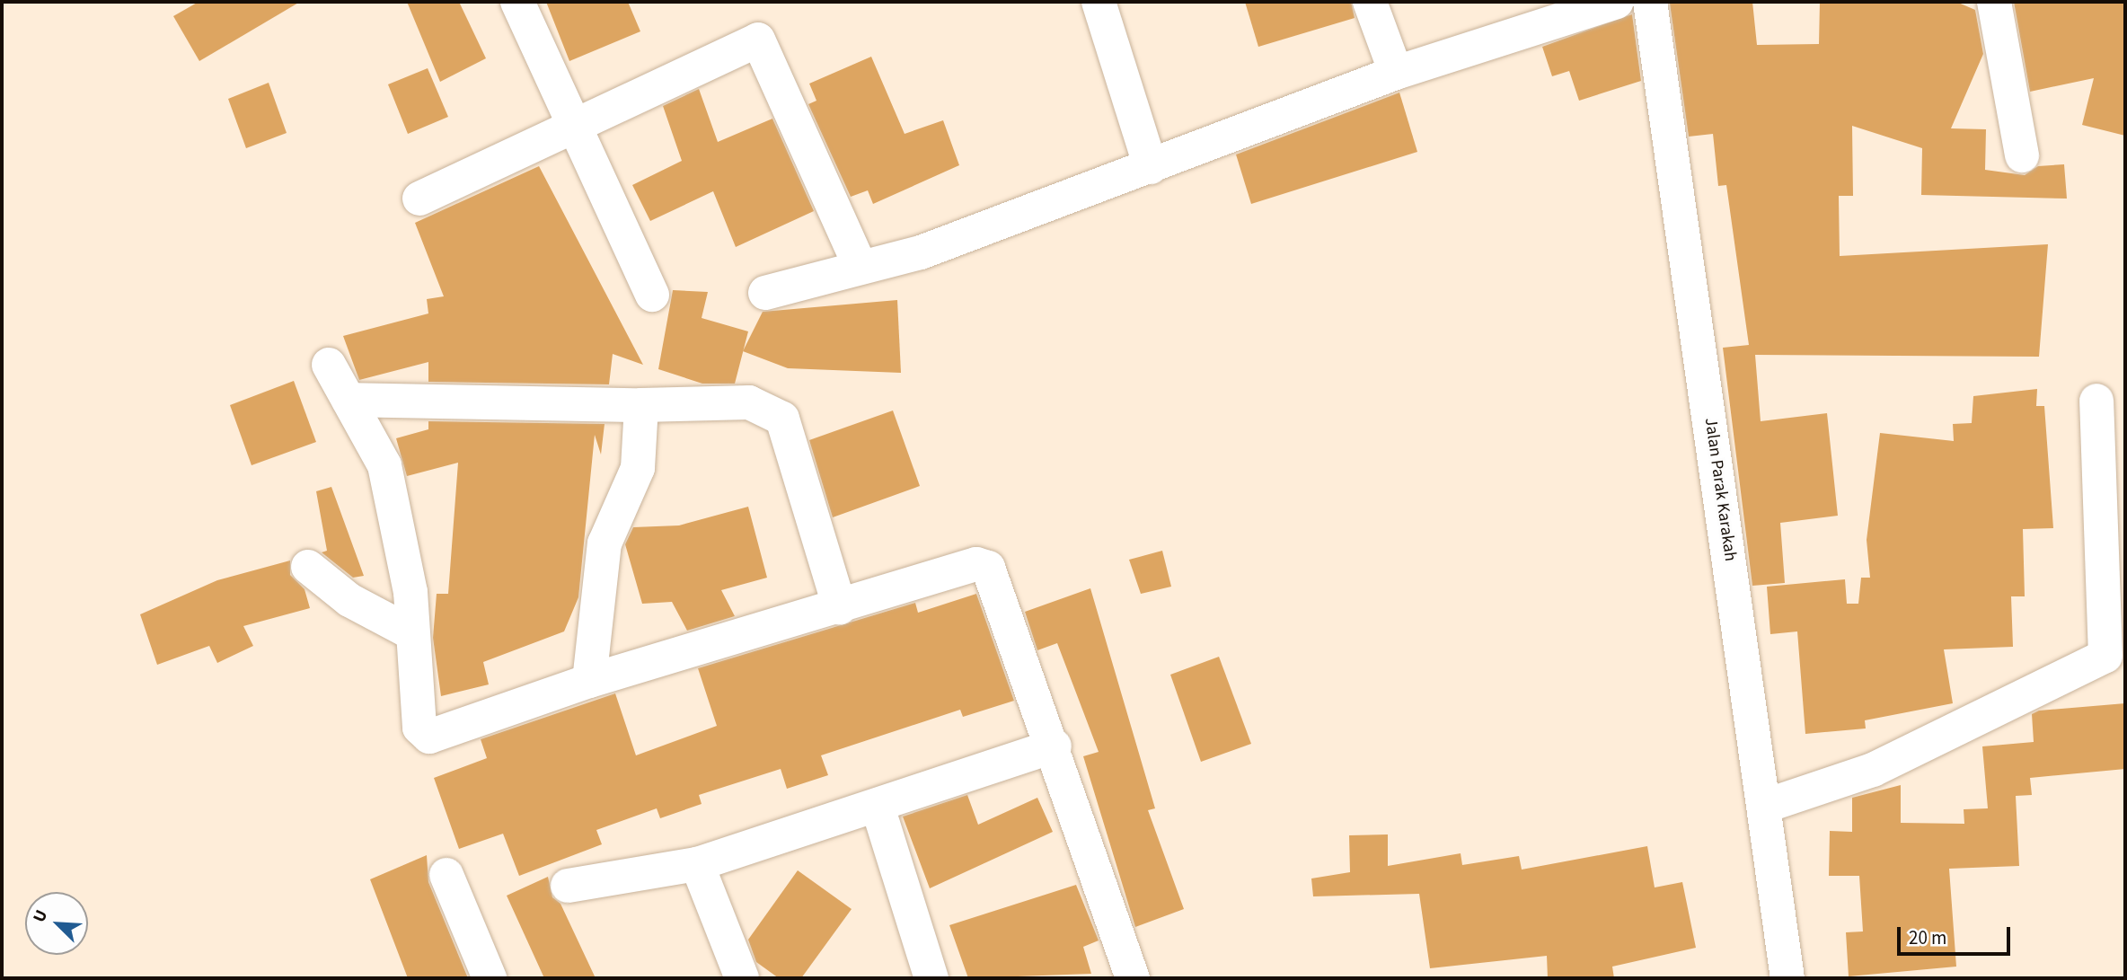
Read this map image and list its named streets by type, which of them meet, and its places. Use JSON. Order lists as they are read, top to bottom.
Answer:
{
  "streets": {
    "street": ["Jalan Parak Karakah"]
  },
  "scale_bar": "20 m",
  "north": "top left"
}
